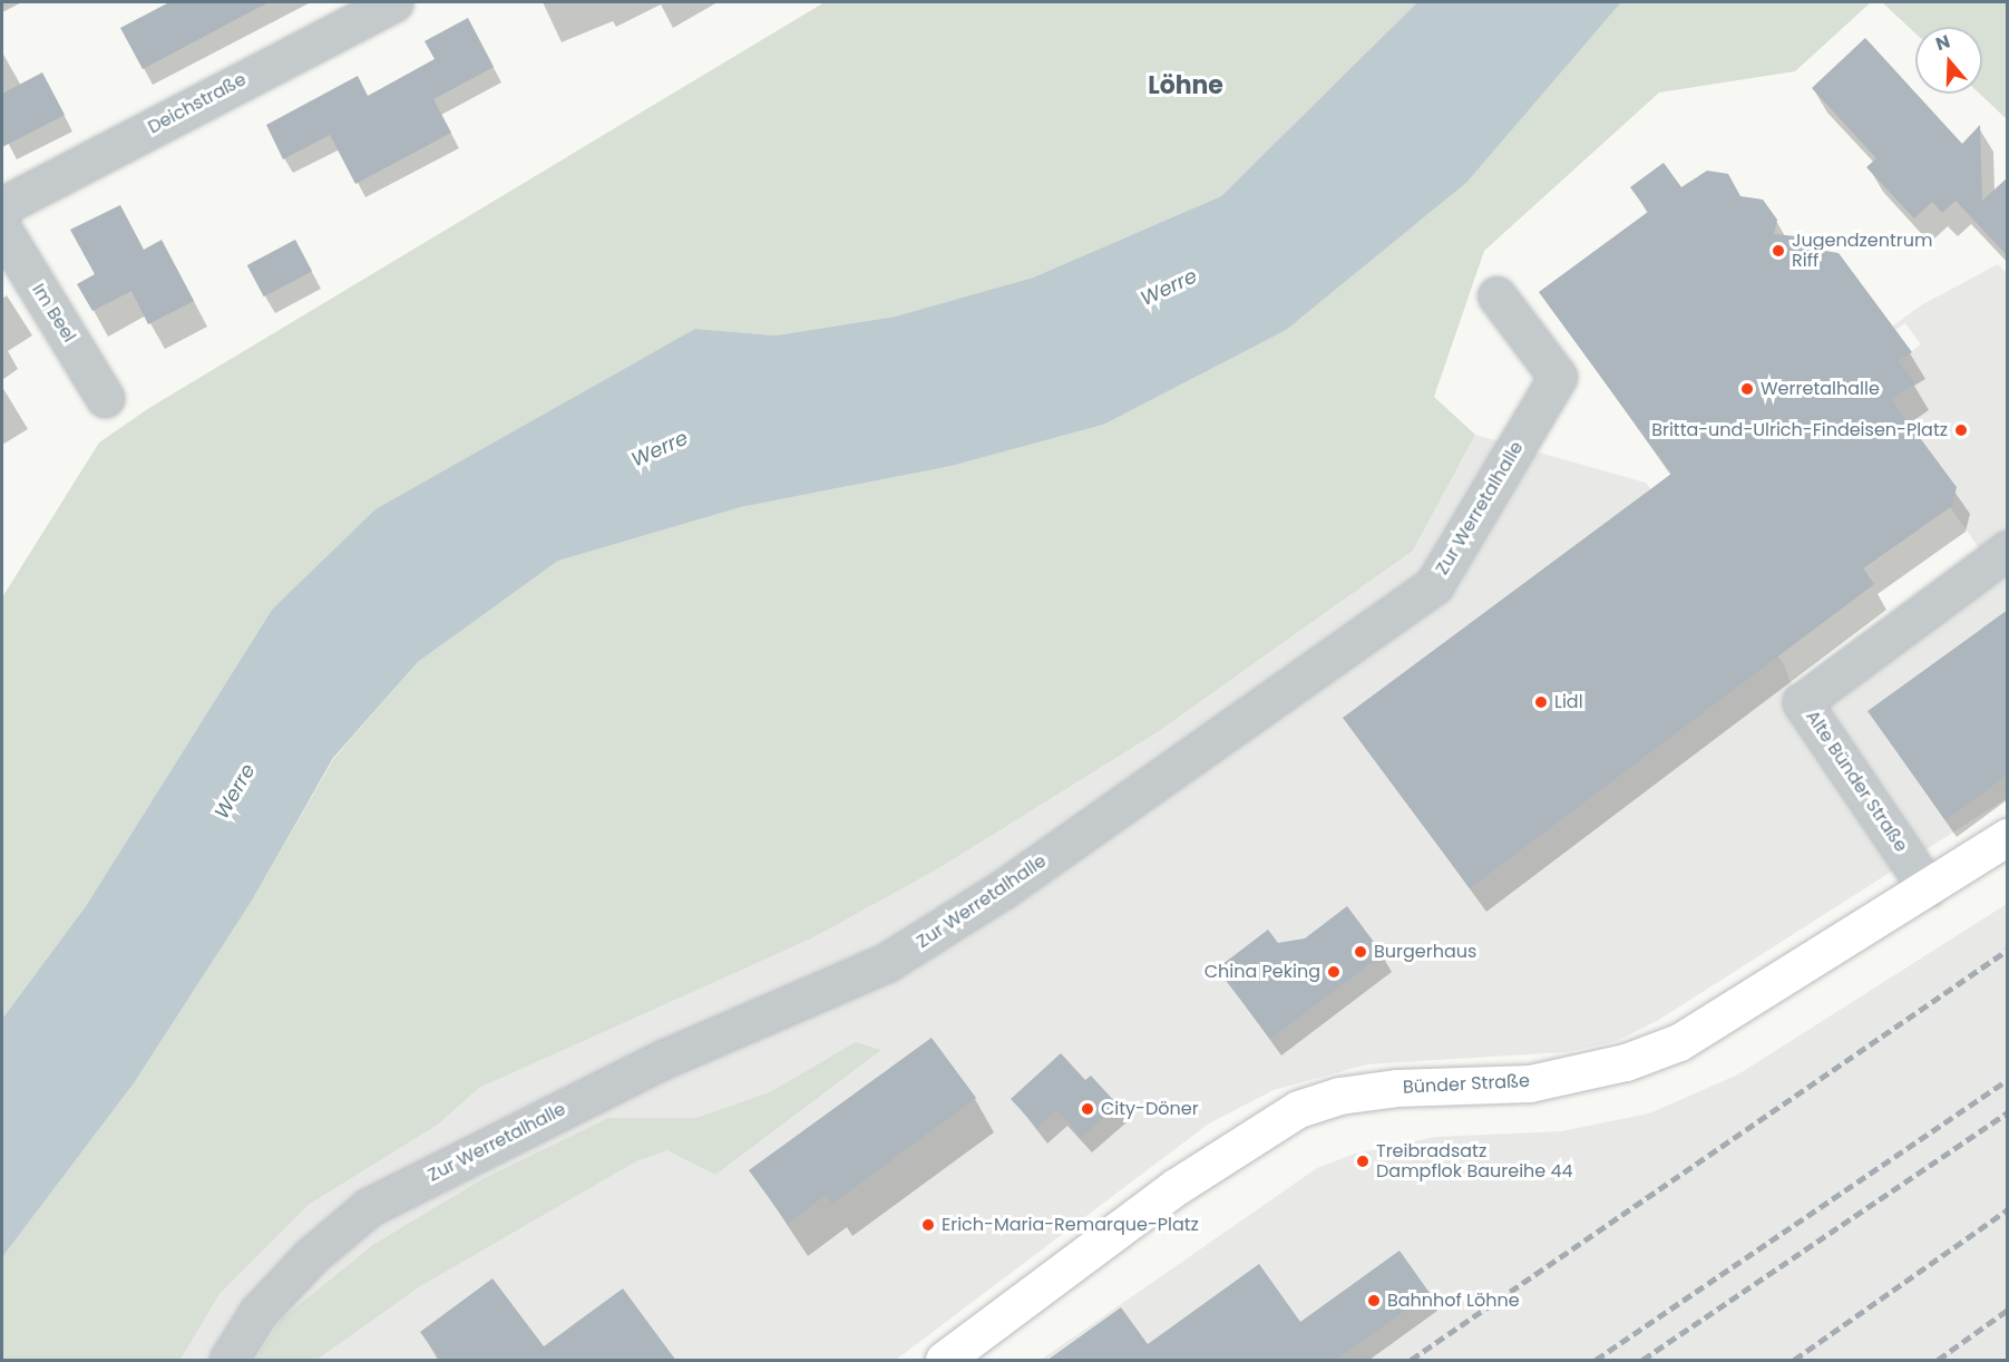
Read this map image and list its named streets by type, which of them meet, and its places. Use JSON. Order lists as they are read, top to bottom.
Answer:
{
  "streets": {
    "main road": ["Bünder Straße"],
    "street": [
      "Deichstraße",
      "Im Beel",
      "Zur Werretalhalle",
      "Alte Bünder Straße"
    ]
  },
  "crossings": [
    ["Alte Bünder Straße", "Bünder Straße"]
  ],
  "districts": ["Löhne"],
  "water": ["Werre"],
  "places": [
    "Jugendzentrum Riff",
    "Werretalhalle",
    "Britta-und-Ulrich-Findeisen-Platz",
    "Lidl",
    "Burgerhaus",
    "China Peking",
    "City-Döner",
    "Treibradsatz Dampflok Baureihe 44",
    "Erich-Maria-Remarque-Platz",
    "Bahnhof Löhne"
  ],
  "north": "top"
}
